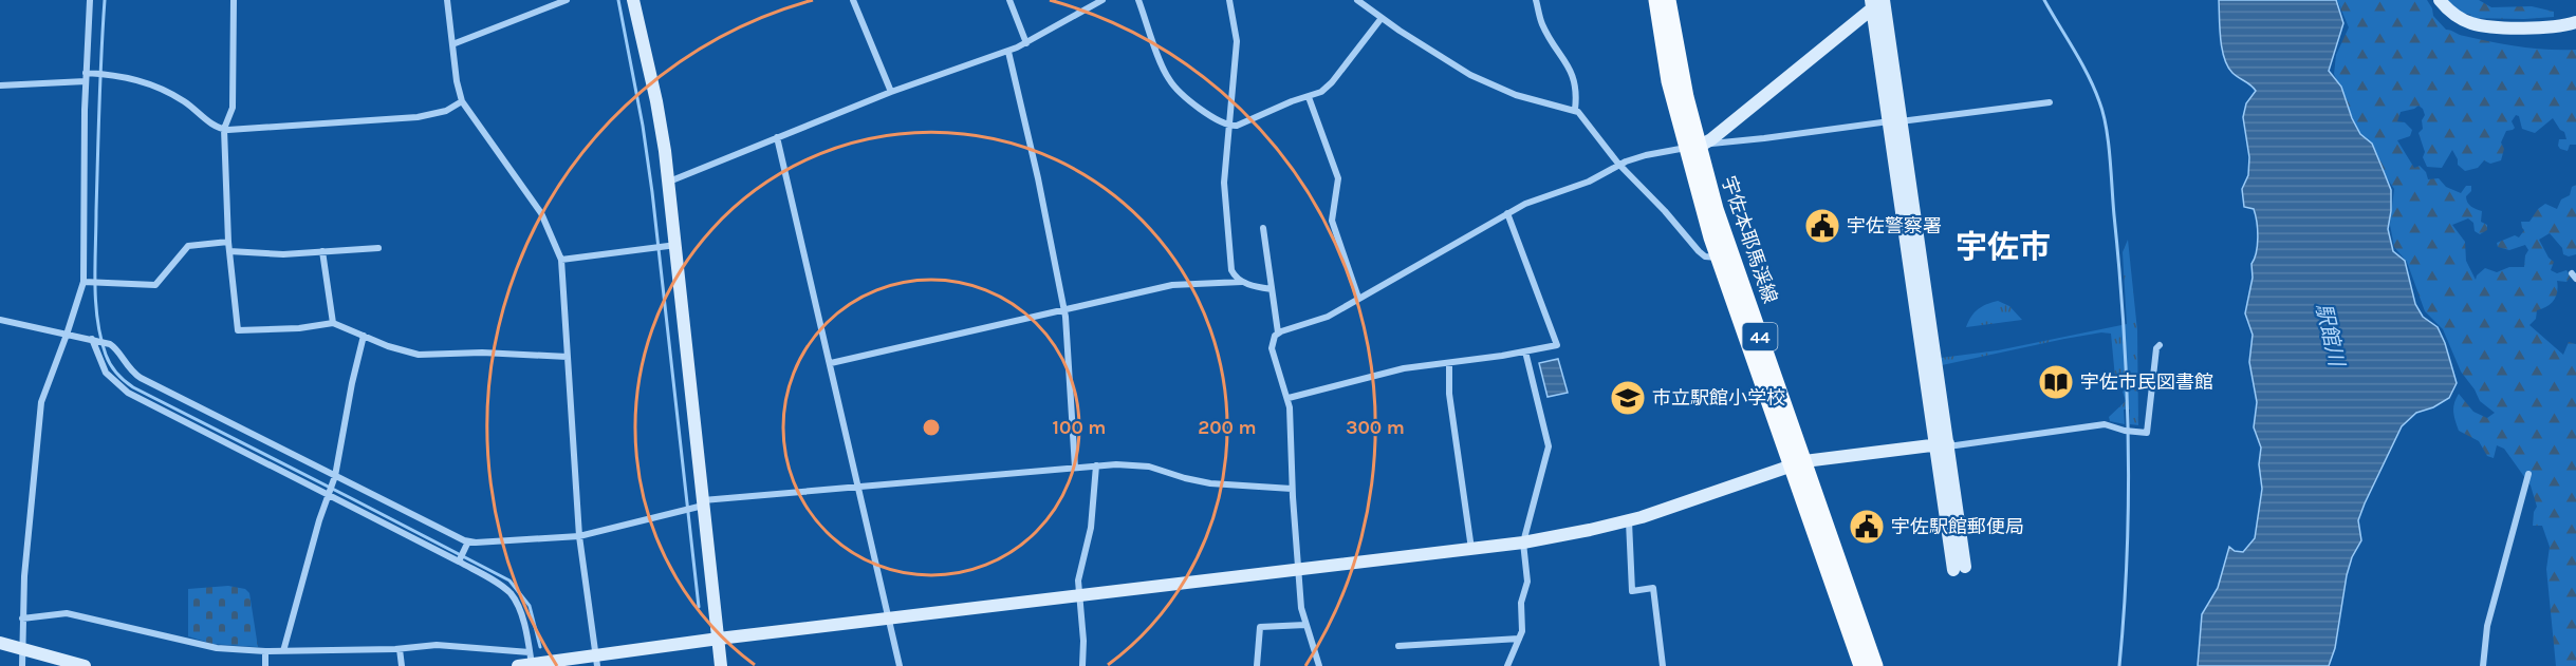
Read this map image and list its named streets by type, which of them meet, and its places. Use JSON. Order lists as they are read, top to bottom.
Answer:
{
  "streets": {
    "main road": ["宇佐本耶馬渓線", "44"]
  },
  "districts": ["宇佐市"],
  "water": ["駅館川"],
  "places": {
    "public building": ["宇佐警察署", "宇佐駅館郵便局"],
    "library": ["宇佐市民図書館"],
    "school or university": ["市立駅館小学校"]
  },
  "rings": ["100 m", "200 m", "300 m"]
}
